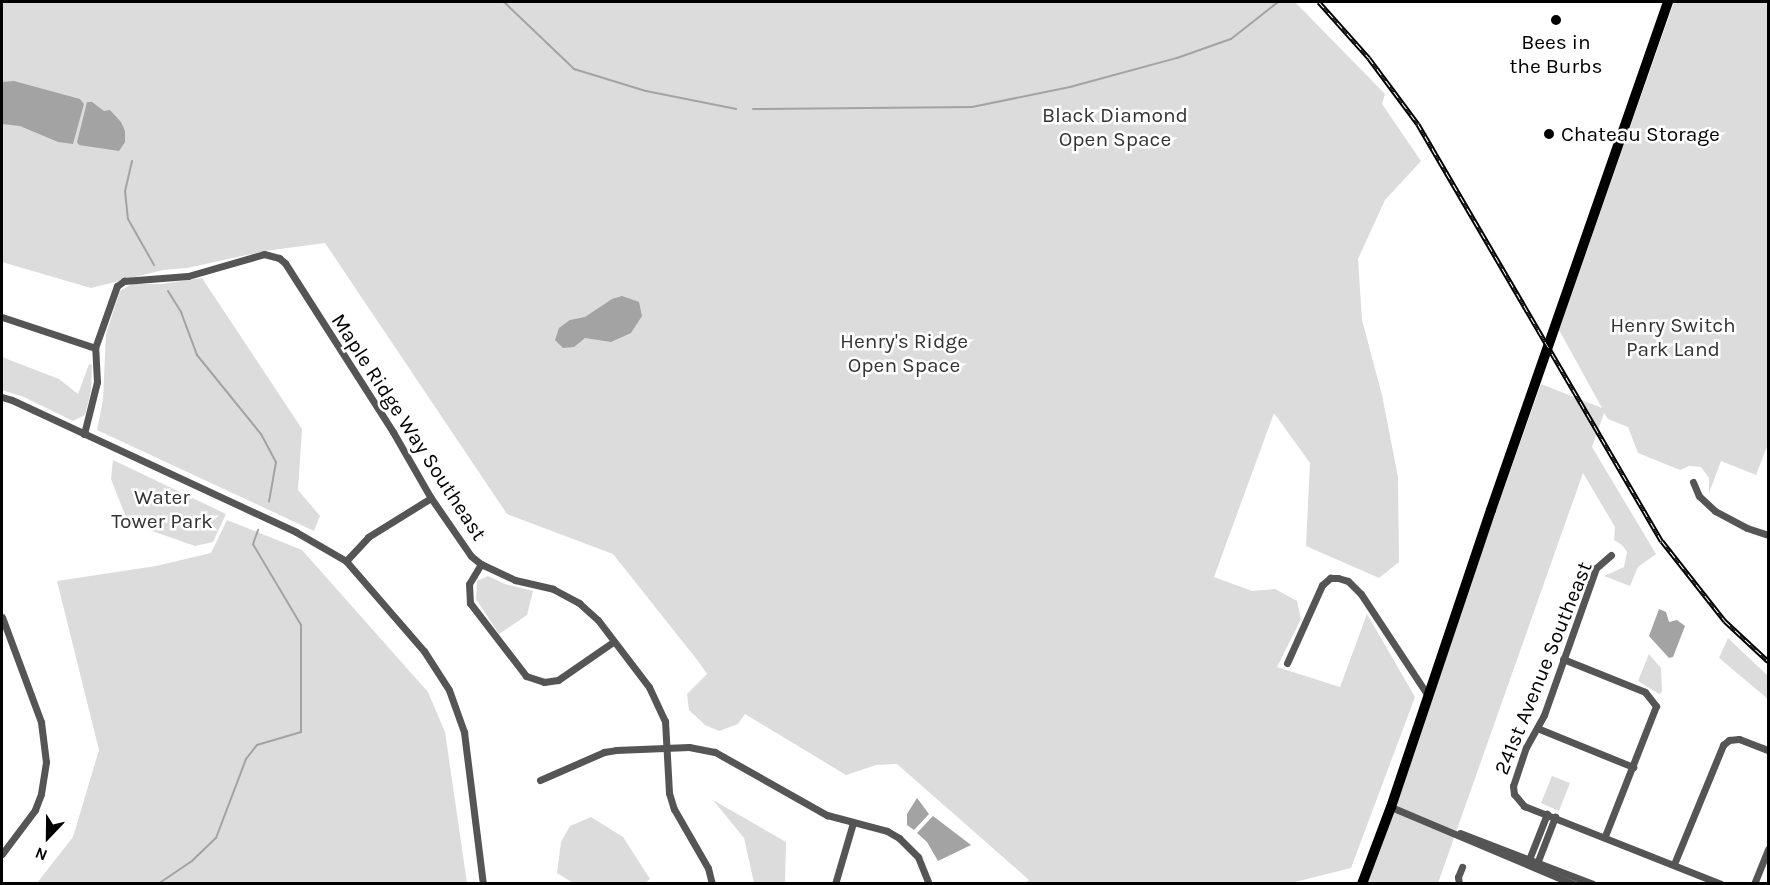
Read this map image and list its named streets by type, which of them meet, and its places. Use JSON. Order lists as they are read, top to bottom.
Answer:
{
  "streets": {
    "street": ["Maple Ridge Way Southeast", "241st Avenue Southeast"]
  },
  "parks": [
    "Black Diamond Open Space",
    "Henry Switch Park Land",
    "Henry's Ridge Open Space",
    "Water Tower Park"
  ],
  "places": ["Bees in the Burbs", "Chateau Storage"],
  "north": "bottom"
}
